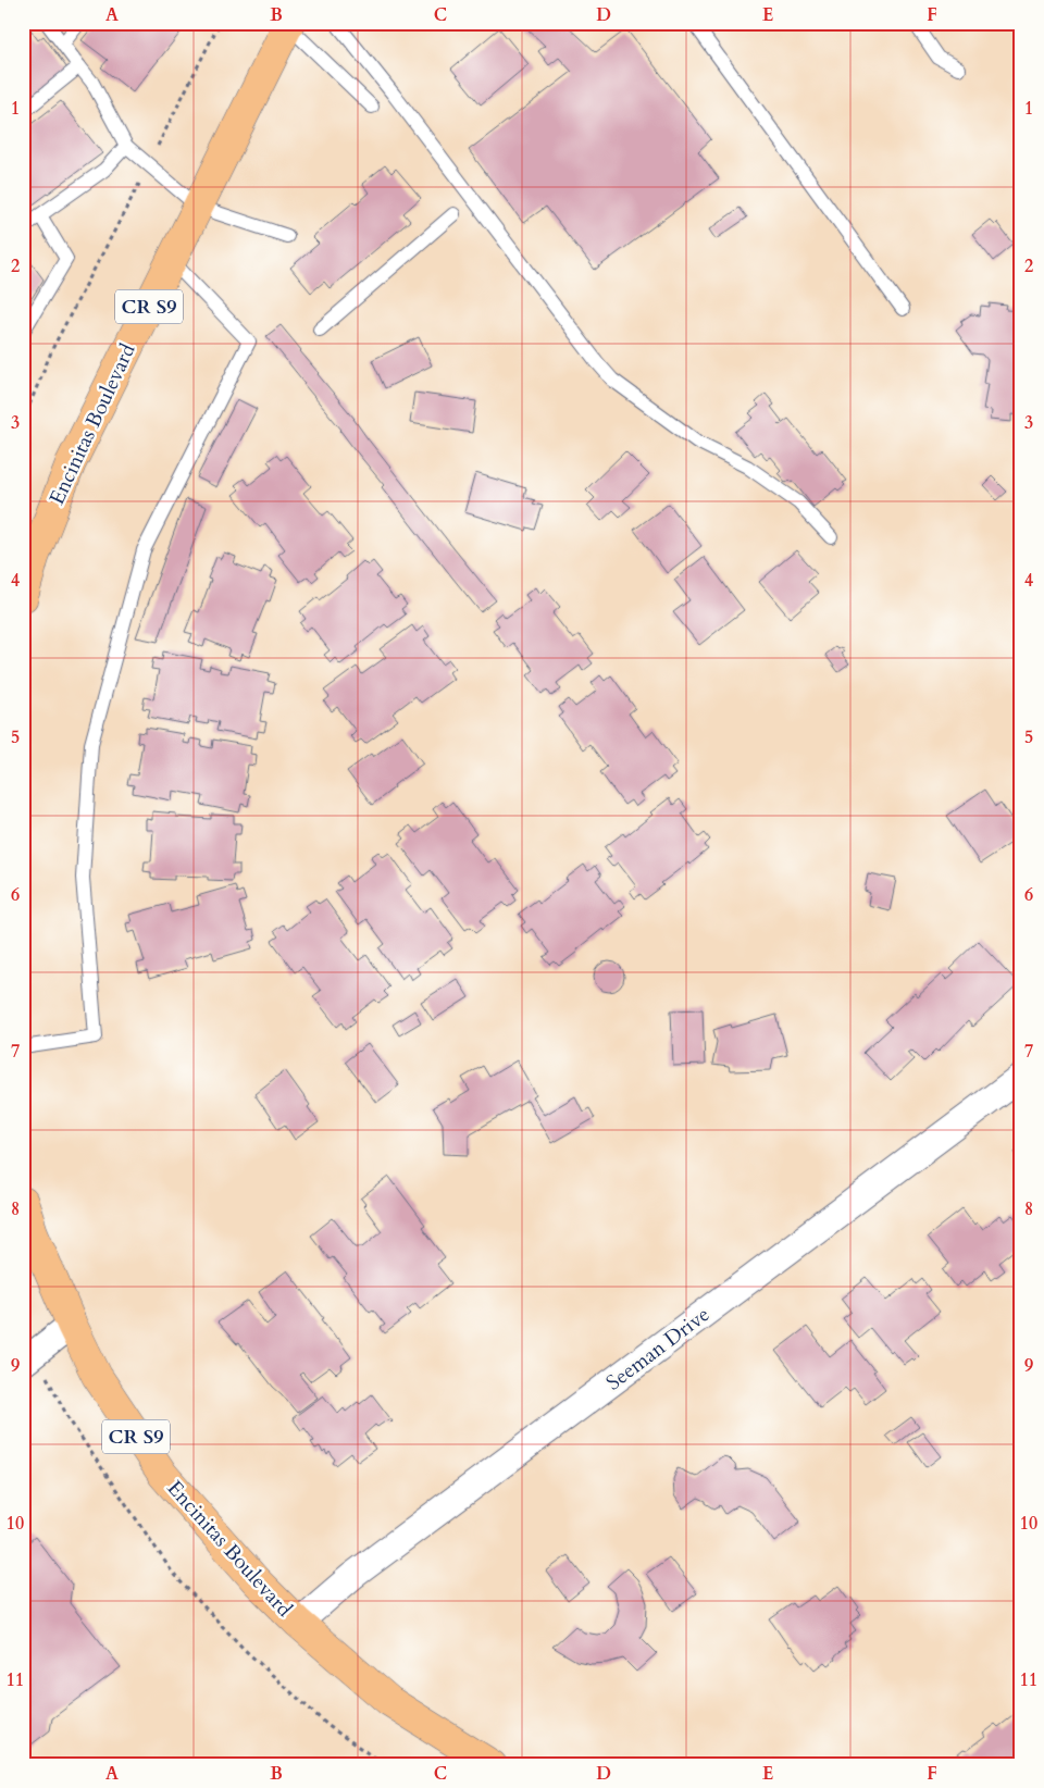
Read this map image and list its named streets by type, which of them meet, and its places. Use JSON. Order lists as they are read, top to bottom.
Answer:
{
  "streets": {
    "main road": ["CR S9", "Encinitas Boulevard"],
    "street": ["Seeman Drive"]
  },
  "crossings": [
    ["Encinitas Boulevard", "Seeman Drive"]
  ],
  "grid": {
    "columns": [
      "A",
      "B",
      "C",
      "D",
      "E",
      "F"
    ],
    "rows": [
      "1",
      "2",
      "3",
      "4",
      "5",
      "6",
      "7",
      "8",
      "9",
      "10",
      "11"
    ]
  }
}
